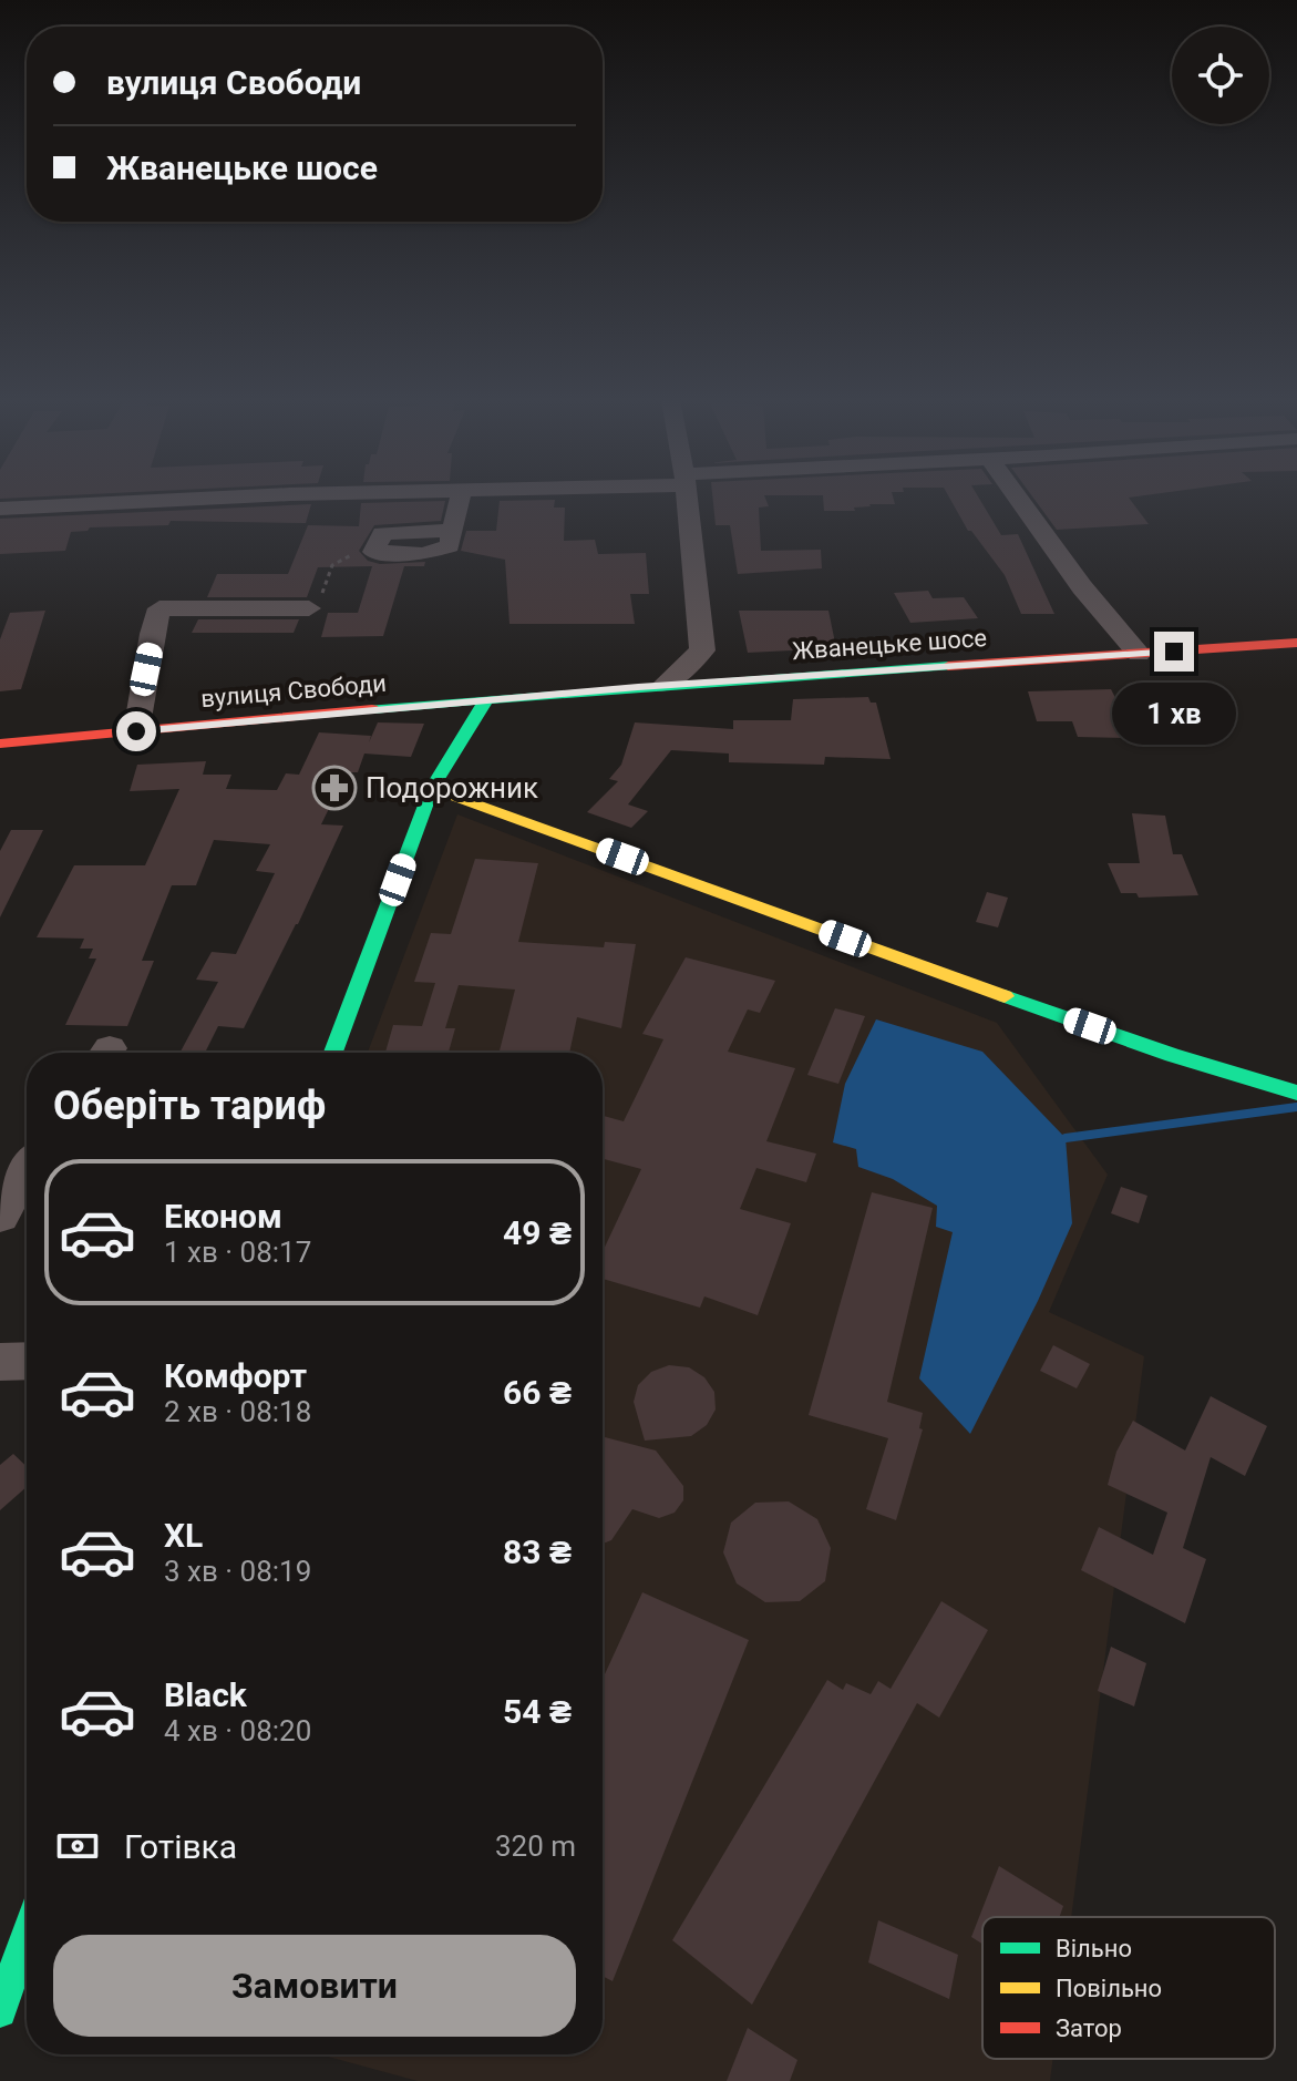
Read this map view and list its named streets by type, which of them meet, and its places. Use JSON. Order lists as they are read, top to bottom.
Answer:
{
  "streets": {
    "main road": ["Жванецьке шосе", "вулиця Свободи"]
  },
  "crossings": [
    ["Жванецьке шосе", "вулиця Свободи"]
  ],
  "places": {
    "pharmacy": ["Подорожник"]
  },
  "legend": ["Вільно", "Повільно", "Затор"],
  "page": {
    "banner": ["вулиця Свободи", "Жванецьке шосе"],
    "bubble": "1 хв",
    "heading": "Оберіть тариф",
    "list": [
      {
        "name": "Економ",
        "note": "1 хв · 08:17",
        "value": "49 ₴"
      },
      {
        "name": "Комфорт",
        "note": "2 хв · 08:18",
        "value": "66 ₴"
      },
      {
        "name": "XL",
        "note": "3 хв · 08:19",
        "value": "83 ₴"
      },
      {
        "name": "Black",
        "note": "4 хв · 08:20",
        "value": "54 ₴"
      }
    ],
    "pay": ["Готівка", "320 m"],
    "buttons": "Замовити"
  }
}
